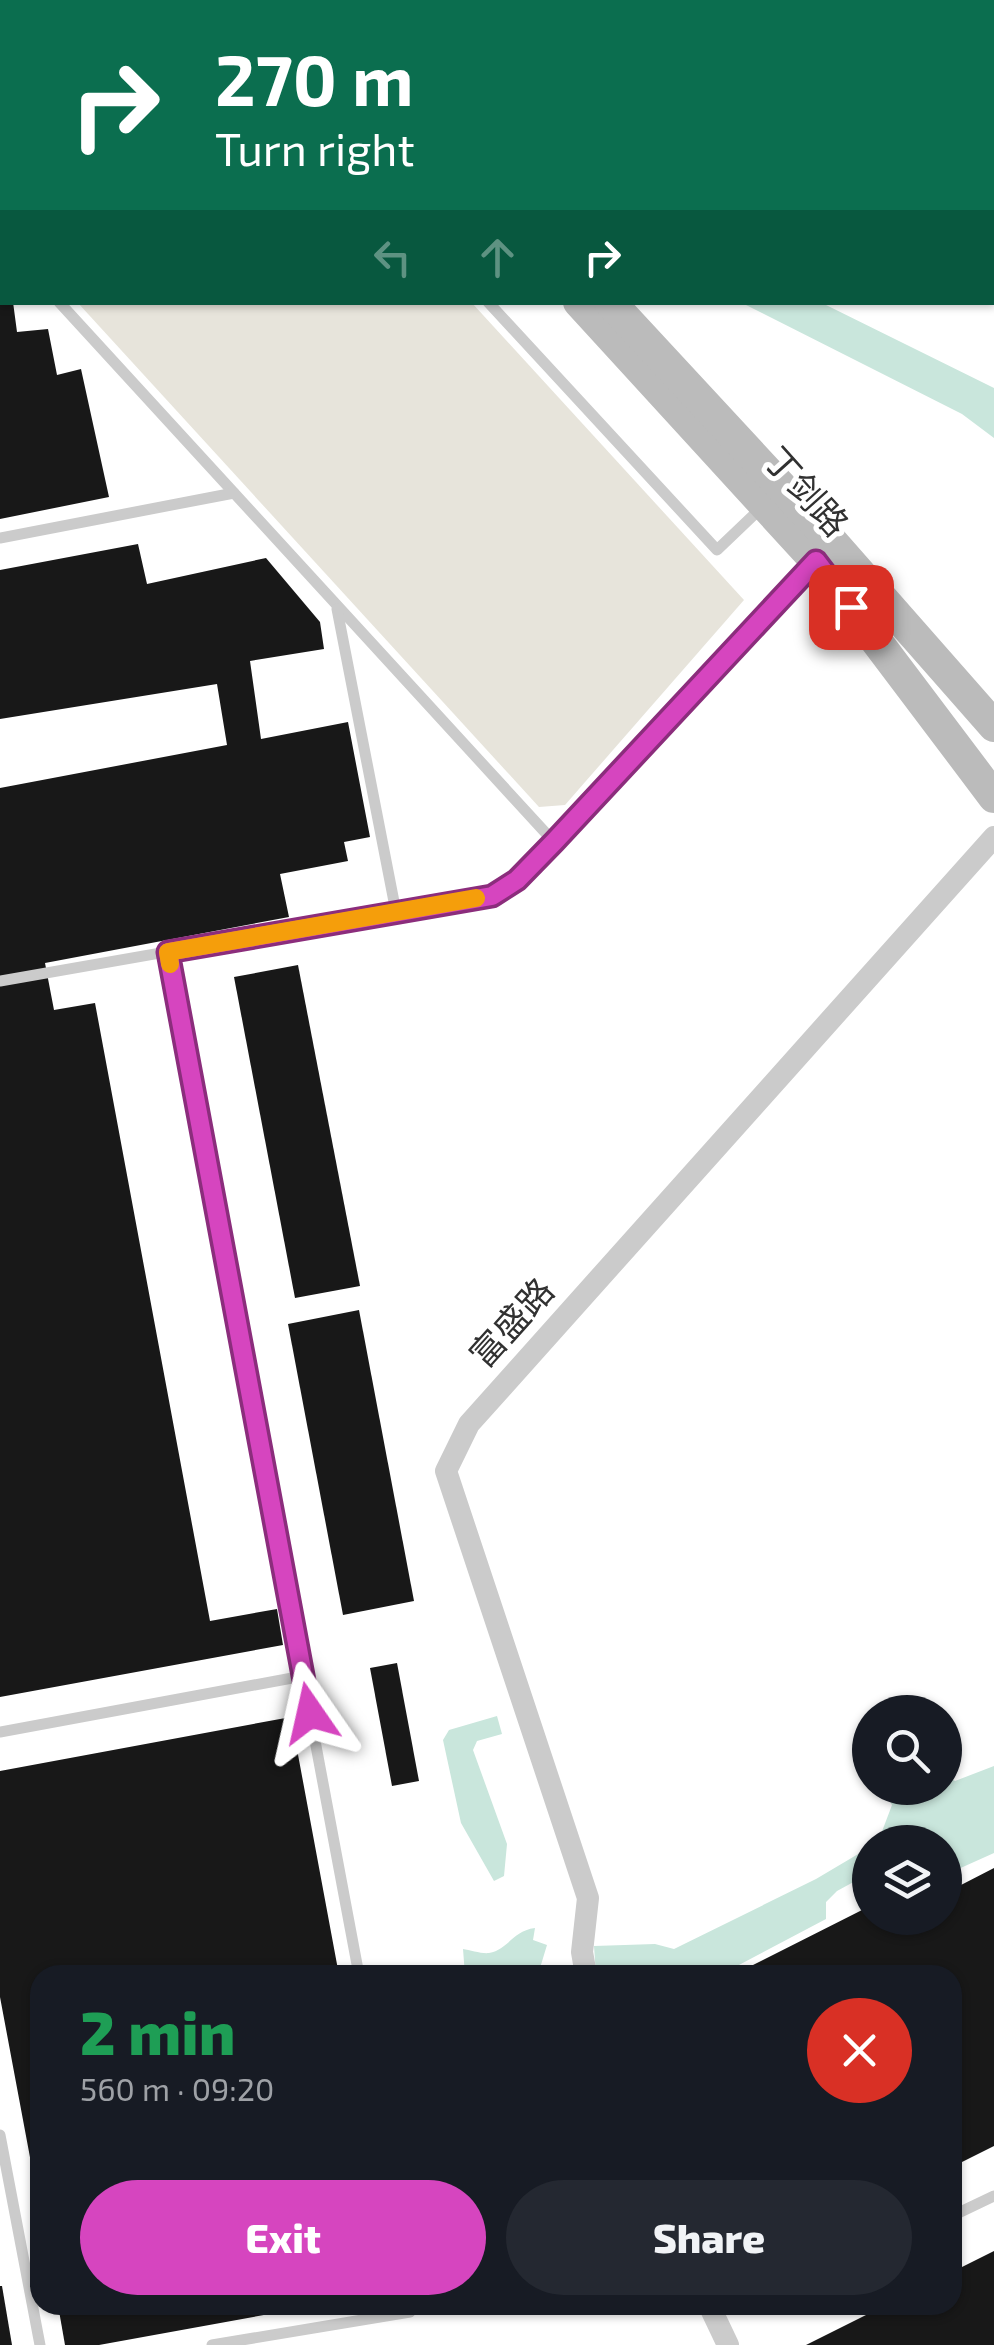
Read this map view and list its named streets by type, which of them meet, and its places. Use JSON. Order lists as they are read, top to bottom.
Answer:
{
  "streets": {
    "main road": ["丁剑路"],
    "street": ["富盛路"]
  },
  "page": {
    "turn": ["270 m", "Turn right"],
    "heading": ["2 min", "560 m · 09:20"],
    "buttons": ["Exit", "Share"]
  }
}
